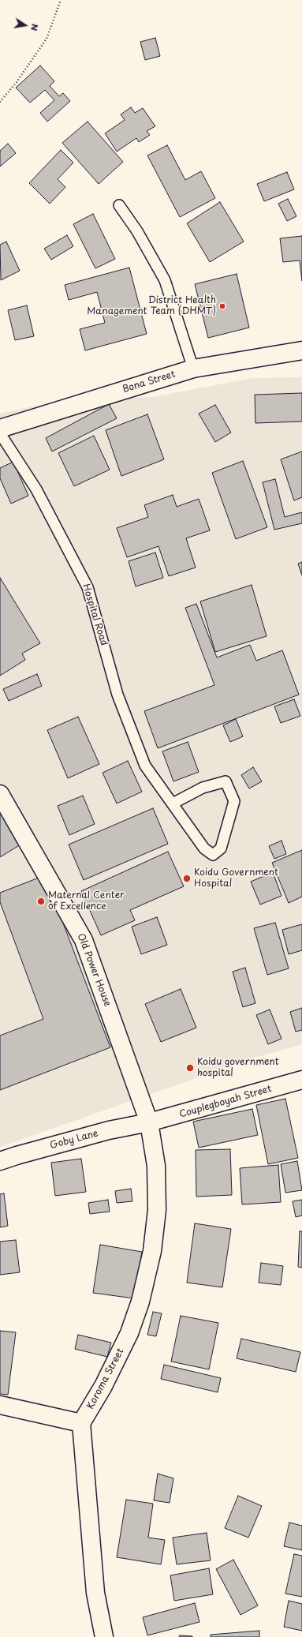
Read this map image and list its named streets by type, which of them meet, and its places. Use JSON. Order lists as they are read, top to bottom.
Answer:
{
  "streets": {
    "street": [
      "Bona Street",
      "Old Power House",
      "Couplegboyah Street",
      "Goby Lane",
      "Koroma Street"
    ],
    "lane": ["Hospital Road"]
  },
  "crossings": [
    ["Old Power House", "Couplegboyah Street"],
    ["Old Power House", "Goby Lane"],
    ["Old Power House", "Koroma Street"],
    ["Couplegboyah Street", "Goby Lane"],
    ["Couplegboyah Street", "Koroma Street"],
    ["Goby Lane", "Koroma Street"]
  ],
  "places": [
    "District Health Management Team (DHMT)",
    "Koidu Government Hospital",
    "Maternal Center of Excellence",
    "Koidu government hospital"
  ],
  "north": "right"
}
